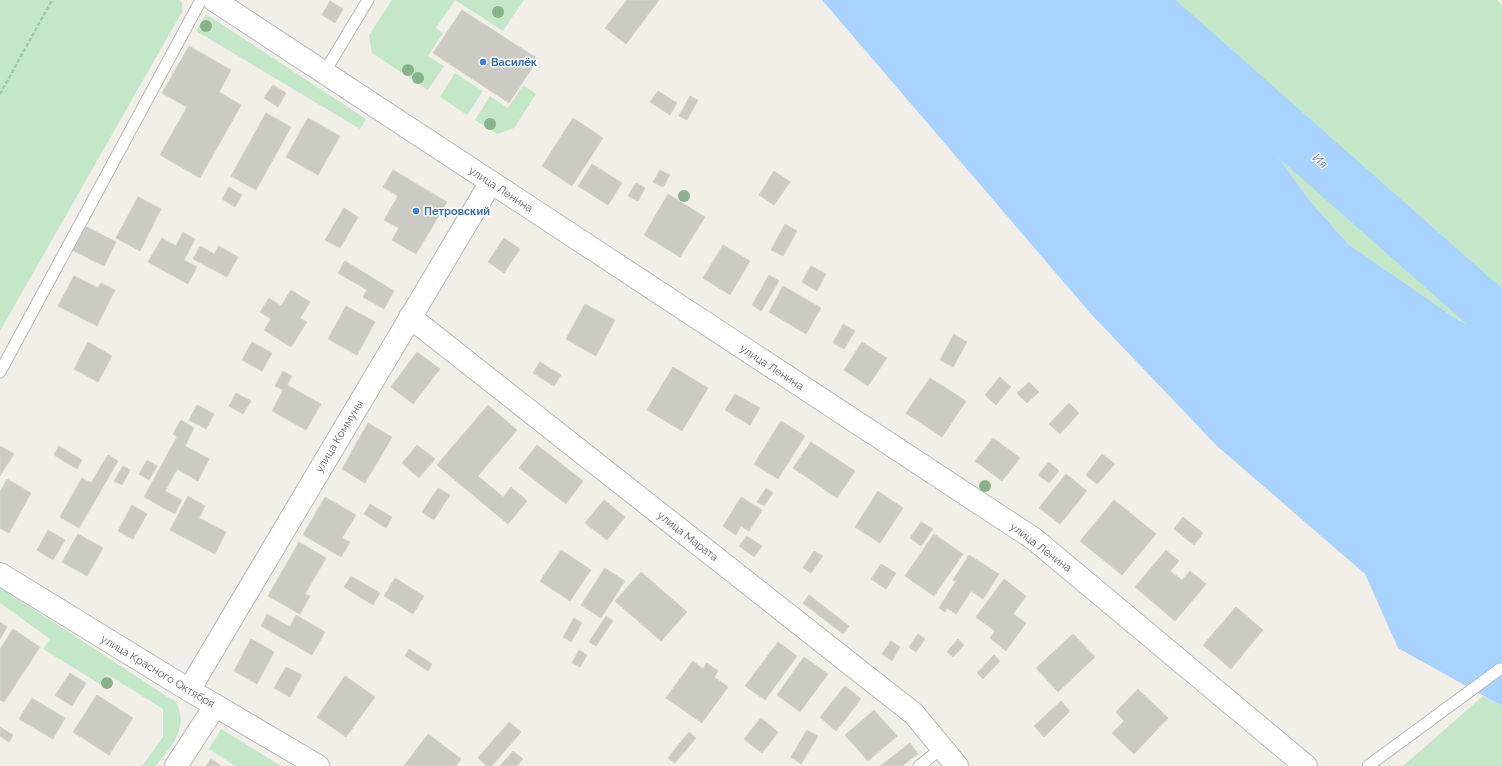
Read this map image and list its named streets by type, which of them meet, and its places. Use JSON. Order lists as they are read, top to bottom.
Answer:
{
  "streets": {
    "street": [
      "улица Ленина",
      "улица Коммуны",
      "улица Марата",
      "улица Красного Октября"
    ]
  },
  "crossings": [
    ["улица Ленина", "улица Коммуны"],
    ["улица Коммуны", "улица Марата"],
    ["улица Коммуны", "улица Красного Октября"]
  ],
  "water": ["Ия"],
  "places": ["Василёк", "Петровский"]
}
